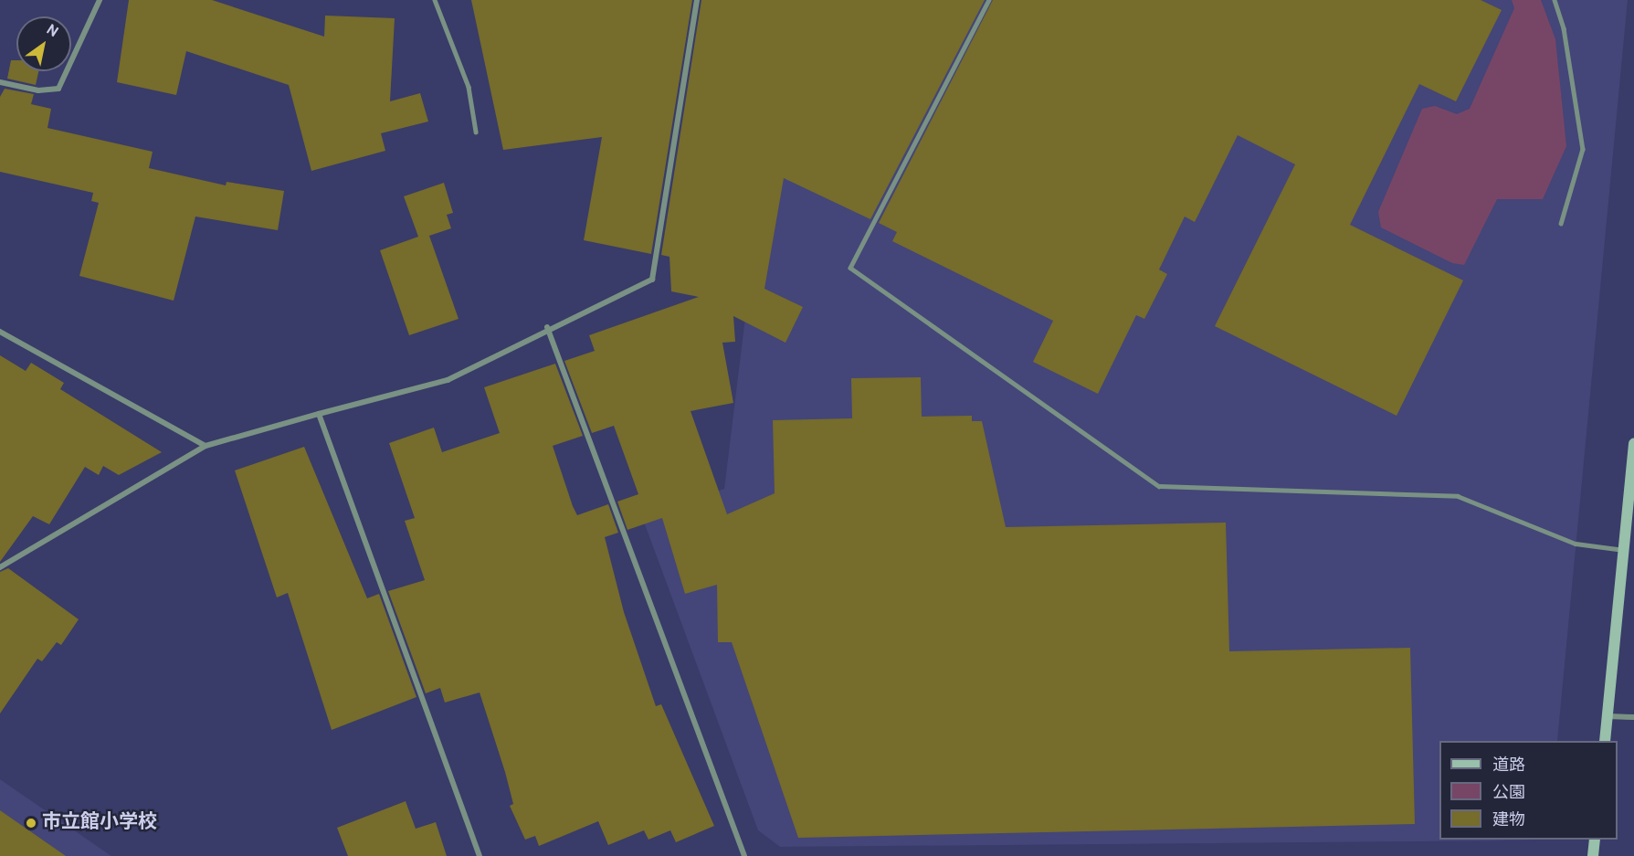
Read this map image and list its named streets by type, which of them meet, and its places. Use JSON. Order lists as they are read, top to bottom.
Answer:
{
  "places": ["市立館小学校"],
  "legend": ["道路", "公園", "建物"],
  "north": "top right"
}
